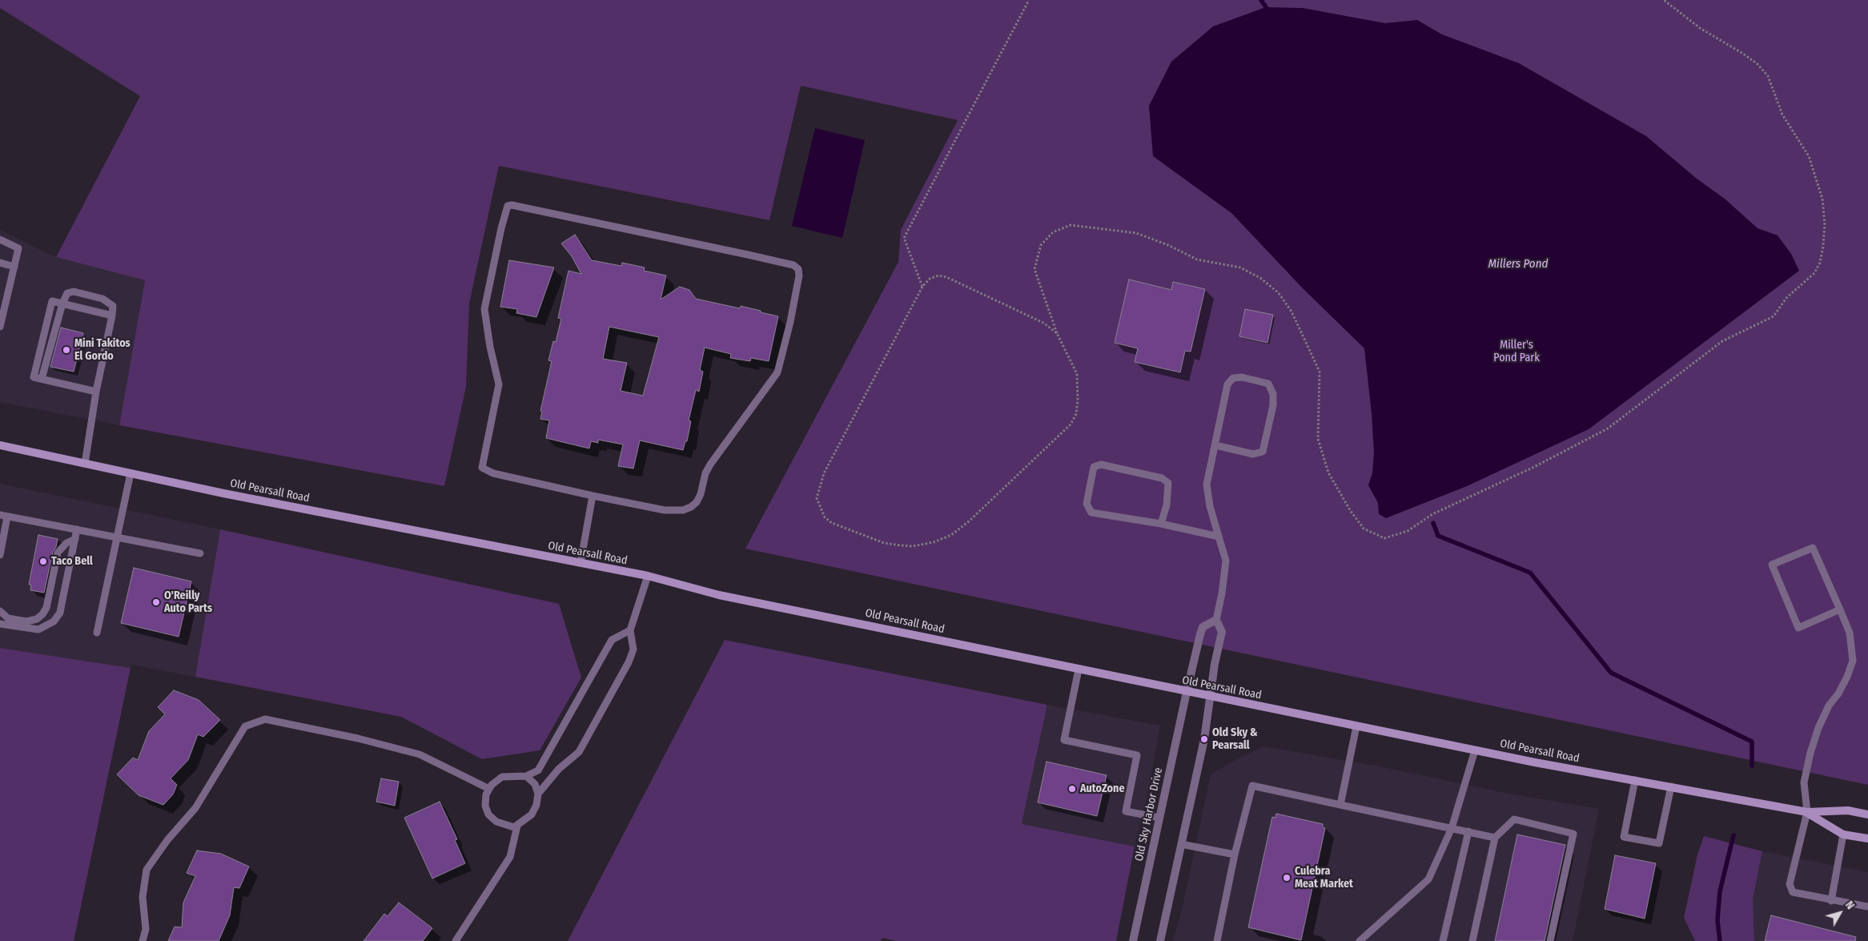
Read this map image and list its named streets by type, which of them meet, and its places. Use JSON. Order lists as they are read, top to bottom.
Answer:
{
  "streets": {
    "main road": ["Old Pearsall Road"],
    "street": ["Old Sky Harbor Drive"]
  },
  "crossings": [
    ["Old Pearsall Road", "Old Sky Harbor Drive"]
  ],
  "water": ["Millers Pond"],
  "parks": ["Miller's Pond Park"],
  "places": [
    "Mini Takitos El Gordo",
    "Taco Bell",
    "O'Reilly Auto Parts",
    "Old Sky & Pearsall",
    "AutoZone",
    "Culebra Meat Market"
  ],
  "north": "top right"
}
